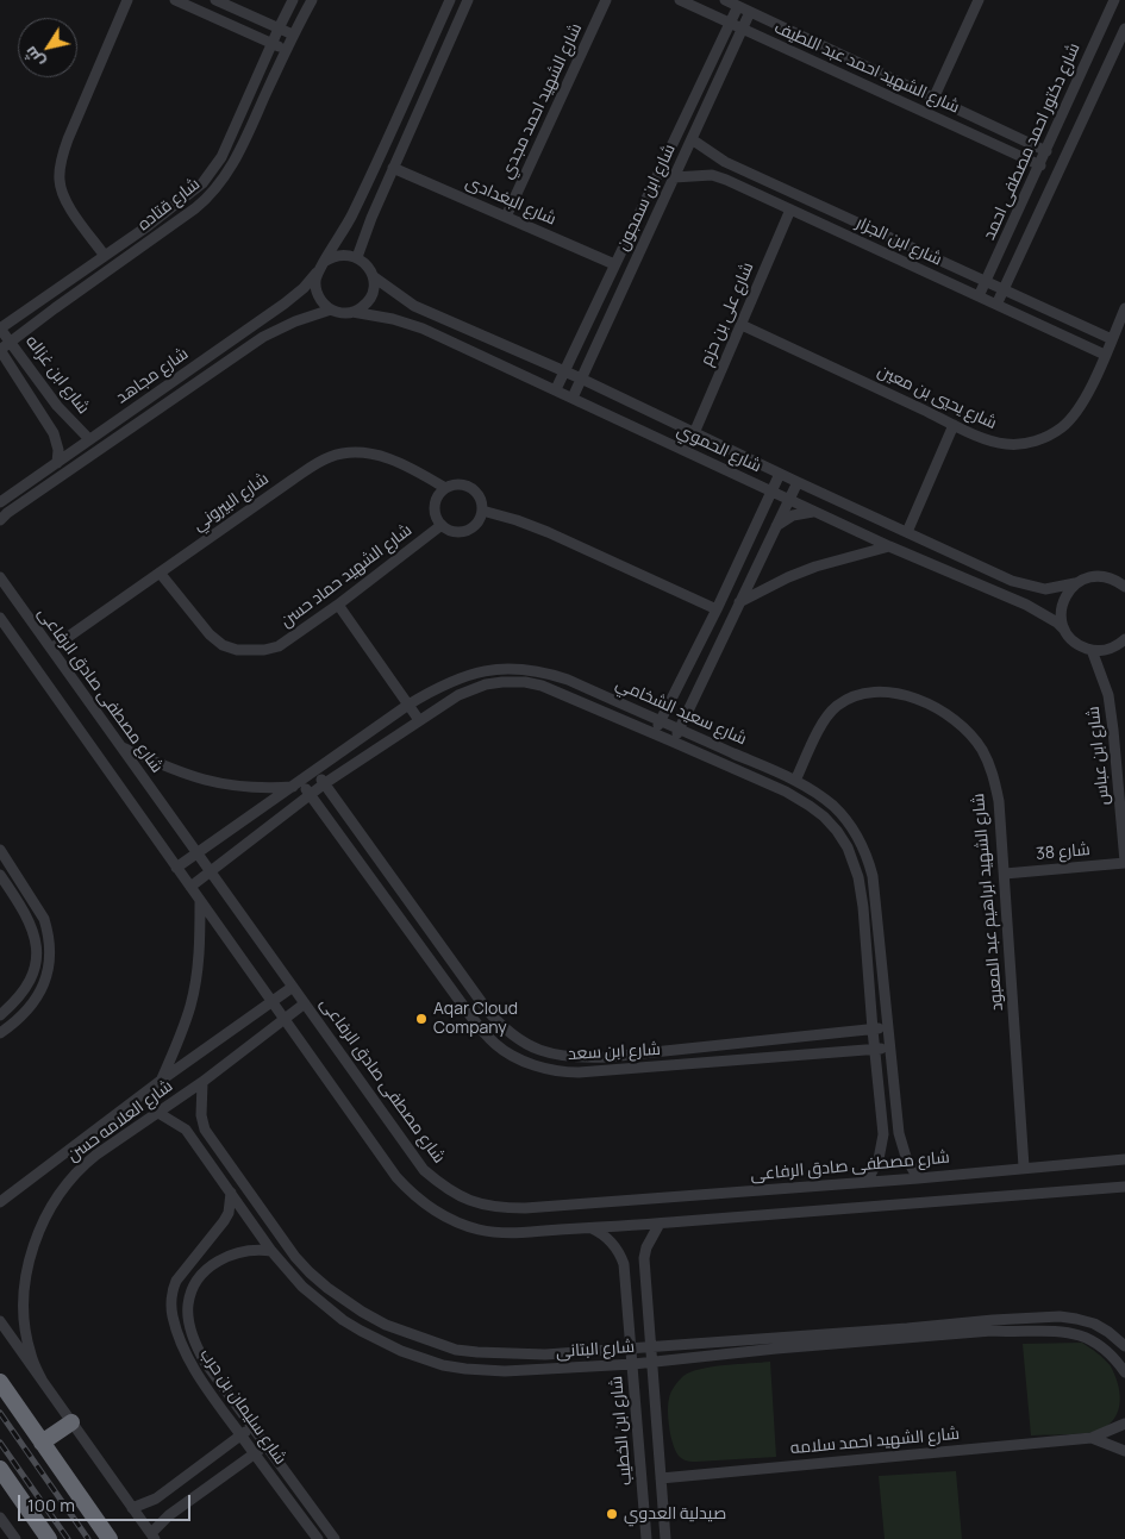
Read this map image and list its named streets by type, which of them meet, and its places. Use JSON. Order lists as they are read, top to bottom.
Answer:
{
  "streets": {
    "street": [
      "شارع الشهيد احمد عبد اللطيف",
      "شارع الشهيد احمد مجدي",
      "شارع دكتور احمد مصطفى احمد",
      "شارع ابن سمجون",
      "شارع البغدادى",
      "شارع قتاده",
      "شارع ابن الجزار",
      "شارع على بن حزم",
      "شارع ابن غزاله",
      "شارع مجاهد",
      "شارع يحيي بن معين",
      "شارع الحموي",
      "شارع البيروني",
      "شارع الشهيد حماد حسن",
      "شارع مصطفى صادق الرفاعى",
      "شارع سعيد الشخامي",
      "شارع ابن عباس",
      "شارع 38",
      "شارع الشهيد ابراهيم عبد المعبود",
      "شارع ابن سعد",
      "شارع العلامه حسن",
      "شارع البتانى",
      "شارع سليمان بن حرب",
      "شارع ابن الخطيب",
      "شارع الشهيد احمد سلامه"
    ]
  },
  "crossings": [
    ["شارع الشهيد احمد عبد اللطيف", "شارع دكتور احمد مصطفى احمد"],
    ["شارع الشهيد احمد عبد اللطيف", "شارع ابن سمجون"],
    ["شارع الشهيد احمد مجدي", "شارع البغدادى"],
    ["شارع دكتور احمد مصطفى احمد", "شارع ابن الجزار"],
    ["شارع ابن سمجون", "شارع البغدادى"],
    ["شارع ابن سمجون", "شارع ابن الجزار"],
    ["شارع ابن سمجون", "شارع الحموي"],
    ["شارع قتاده", "شارع ابن غزاله"],
    ["شارع ابن الجزار", "شارع على بن حزم"],
    ["شارع ابن الجزار", "شارع يحيي بن معين"],
    ["شارع على بن حزم", "شارع يحيي بن معين"],
    ["شارع على بن حزم", "شارع الحموي"],
    ["شارع ابن غزاله", "شارع مجاهد"],
    ["شارع مجاهد", "شارع الحموي"],
    ["شارع الحموي", "شارع ابن عباس"],
    ["شارع البيروني", "شارع الشهيد حماد حسن"],
    ["شارع البيروني", "شارع مصطفى صادق الرفاعى"],
    ["شارع مصطفى صادق الرفاعى", "شارع سعيد الشخامي"],
    ["شارع مصطفى صادق الرفاعى", "شارع الشهيد ابراهيم عبد المعبود"],
    ["شارع مصطفى صادق الرفاعى", "شارع العلامه حسن"],
    ["شارع سعيد الشخامي", "شارع الشهيد ابراهيم عبد المعبود"],
    ["شارع سعيد الشخامي", "شارع ابن سعد"],
    ["شارع ابن عباس", "شارع 38"],
    ["شارع 38", "شارع الشهيد ابراهيم عبد المعبود"],
    ["شارع العلامه حسن", "شارع البتانى"],
    ["شارع البتانى", "شارع سليمان بن حرب"],
    ["شارع البتانى", "شارع ابن الخطيب"]
  ],
  "places": ["Aqar Cloud Company", "صيدلية العدوي"],
  "scale_bar": "100 m",
  "north": "bottom left"
}
